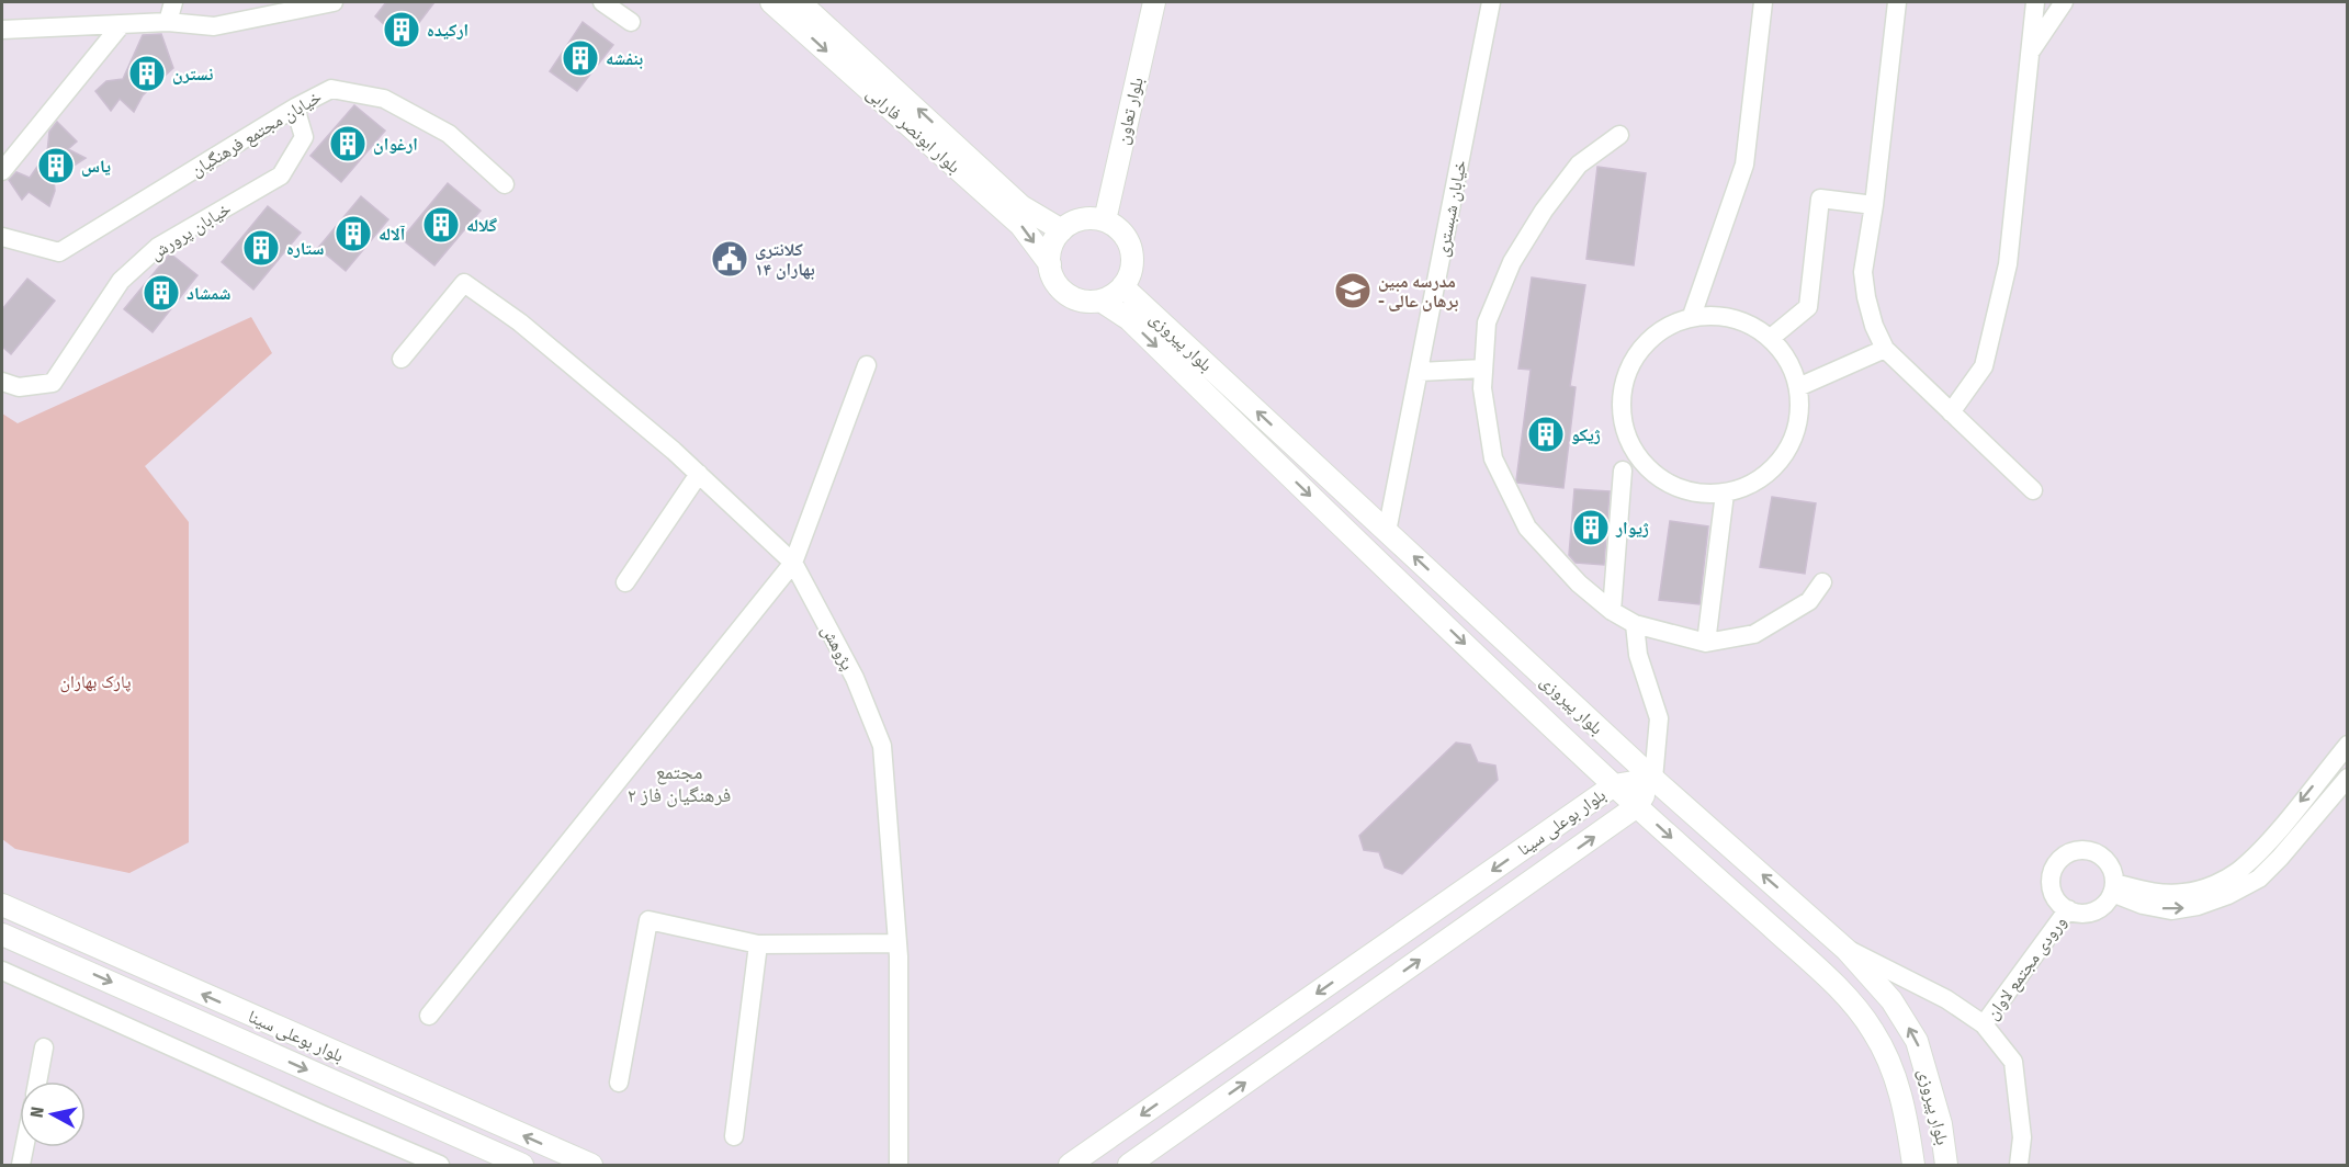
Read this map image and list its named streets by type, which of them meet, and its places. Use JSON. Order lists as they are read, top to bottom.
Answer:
{
  "streets": {
    "street": [
      "بلوار تعاون",
      "بلوار ابونصر فارابی",
      "خیابان مجتمع فرهنگیان",
      "خیابان شبستری",
      "خیابان پرورش",
      "بلوار پیروزی",
      "پژوهش",
      "بلوار بوعلی سینا",
      "ورودی مجتمع لاوان"
    ]
  },
  "crossings": [
    ["بلوار تعاون", "بلوار ابونصر فارابی"],
    ["بلوار تعاون", "بلوار پیروزی"],
    ["بلوار ابونصر فارابی", "بلوار پیروزی"],
    ["خیابان مجتمع فرهنگیان", "خیابان پرورش"],
    ["خیابان شبستری", "بلوار پیروزی"],
    ["بلوار پیروزی", "بلوار بوعلی سینا"]
  ],
  "districts": ["مجتمع فرهنگیان فاز ۲"],
  "parks": ["پارک بهاران"],
  "places": {
    "building": [
      "ارکیده",
      "بنفشه",
      "نسترن",
      "ارغوان",
      "یاس",
      "گلاله",
      "آلاله",
      "ستاره",
      "شمشاد",
      "ژیکو",
      "ژیوار"
    ],
    "public building": ["کلانتری ۱۴ بهاران"],
    "school or university": ["مدرسه مبین - برهان عالی"]
  },
  "north": "left"
}
